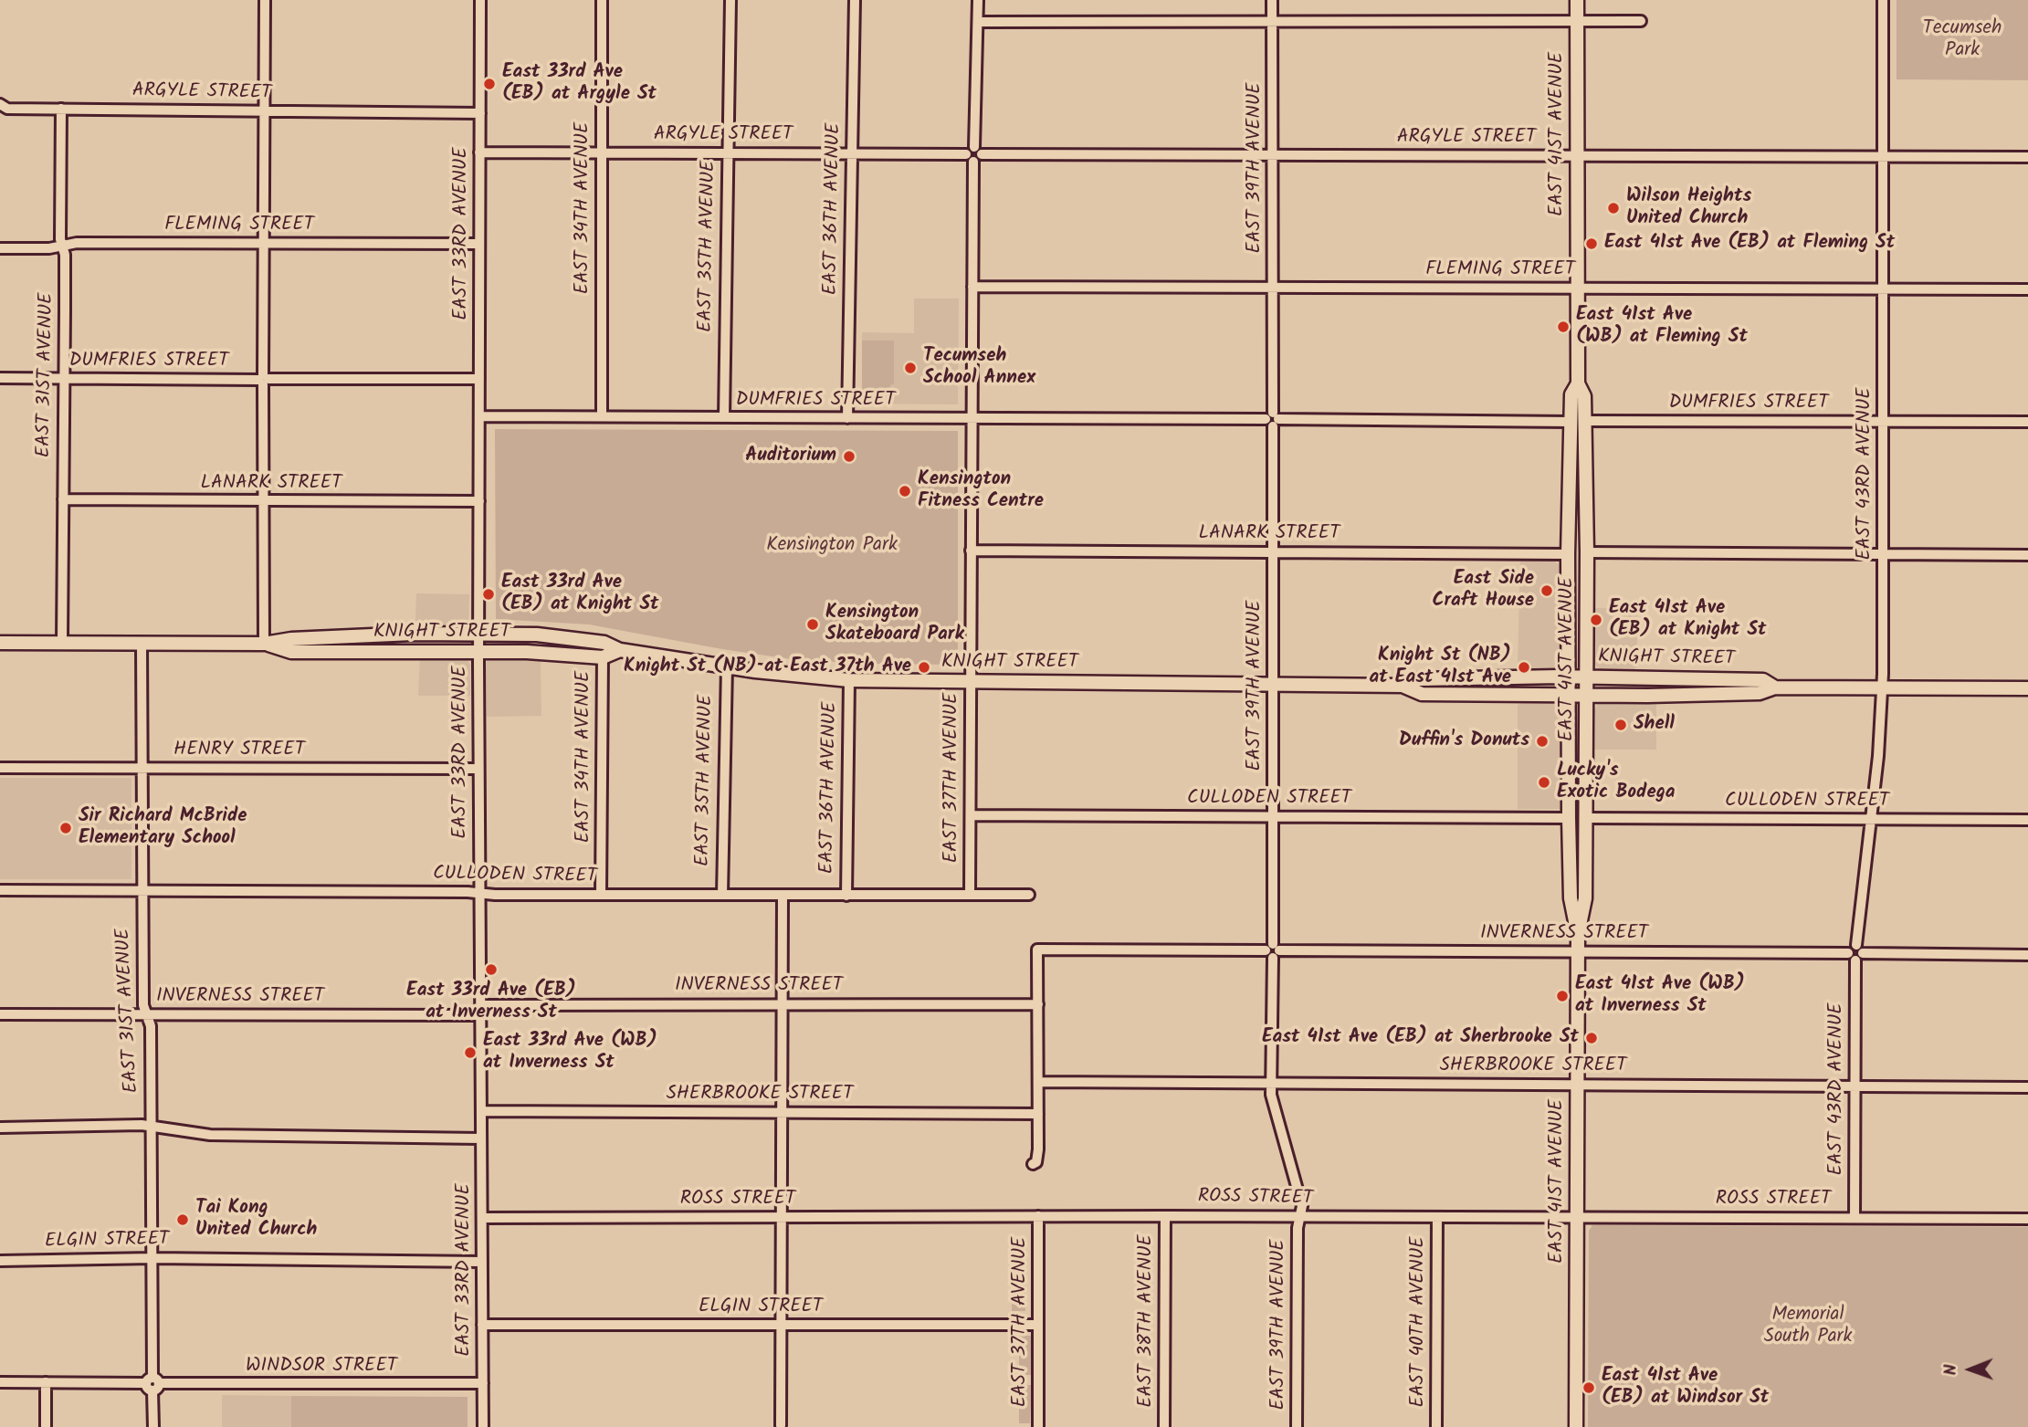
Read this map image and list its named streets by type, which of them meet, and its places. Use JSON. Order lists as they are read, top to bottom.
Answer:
{
  "streets": {
    "main road": ["EAST 41ST AVENUE", "KNIGHT STREET"],
    "street": [
      "ARGYLE STREET",
      "EAST 39TH AVENUE",
      "EAST 34TH AVENUE",
      "EAST 36TH AVENUE",
      "FLEMING STREET",
      "EAST 33RD AVENUE",
      "EAST 35TH AVENUE",
      "DUMFRIES STREET",
      "EAST 31ST AVENUE",
      "EAST 43RD AVENUE",
      "LANARK STREET",
      "HENRY STREET",
      "EAST 37TH AVENUE",
      "CULLODEN STREET",
      "INVERNESS STREET",
      "SHERBROOKE STREET",
      "ROSS STREET",
      "ELGIN STREET",
      "EAST 38TH AVENUE",
      "EAST 40TH AVENUE",
      "WINDSOR STREET"
    ]
  },
  "crossings": [
    ["ARGYLE STREET", "EAST 41ST AVENUE"],
    ["ARGYLE STREET", "EAST 39TH AVENUE"],
    ["ARGYLE STREET", "EAST 34TH AVENUE"],
    ["ARGYLE STREET", "EAST 36TH AVENUE"],
    ["ARGYLE STREET", "EAST 33RD AVENUE"],
    ["ARGYLE STREET", "EAST 35TH AVENUE"],
    ["ARGYLE STREET", "EAST 31ST AVENUE"],
    ["ARGYLE STREET", "EAST 43RD AVENUE"],
    ["ARGYLE STREET", "EAST 37TH AVENUE"],
    ["EAST 41ST AVENUE", "FLEMING STREET"],
    ["EAST 41ST AVENUE", "DUMFRIES STREET"],
    ["EAST 41ST AVENUE", "LANARK STREET"],
    ["EAST 41ST AVENUE", "KNIGHT STREET"],
    ["EAST 41ST AVENUE", "CULLODEN STREET"],
    ["EAST 41ST AVENUE", "INVERNESS STREET"],
    ["EAST 41ST AVENUE", "SHERBROOKE STREET"],
    ["EAST 41ST AVENUE", "ROSS STREET"],
    ["EAST 39TH AVENUE", "FLEMING STREET"],
    ["EAST 39TH AVENUE", "DUMFRIES STREET"],
    ["EAST 39TH AVENUE", "LANARK STREET"],
    ["EAST 39TH AVENUE", "KNIGHT STREET"],
    ["EAST 39TH AVENUE", "CULLODEN STREET"],
    ["EAST 39TH AVENUE", "INVERNESS STREET"],
    ["EAST 39TH AVENUE", "SHERBROOKE STREET"],
    ["EAST 39TH AVENUE", "ROSS STREET"],
    ["EAST 34TH AVENUE", "DUMFRIES STREET"],
    ["EAST 34TH AVENUE", "KNIGHT STREET"],
    ["EAST 34TH AVENUE", "CULLODEN STREET"],
    ["EAST 36TH AVENUE", "DUMFRIES STREET"],
    ["EAST 36TH AVENUE", "KNIGHT STREET"],
    ["EAST 36TH AVENUE", "CULLODEN STREET"],
    ["FLEMING STREET", "EAST 33RD AVENUE"],
    ["FLEMING STREET", "EAST 31ST AVENUE"],
    ["FLEMING STREET", "EAST 43RD AVENUE"],
    ["FLEMING STREET", "EAST 37TH AVENUE"],
    ["EAST 33RD AVENUE", "DUMFRIES STREET"],
    ["EAST 33RD AVENUE", "LANARK STREET"],
    ["EAST 33RD AVENUE", "KNIGHT STREET"],
    ["EAST 33RD AVENUE", "HENRY STREET"],
    ["EAST 33RD AVENUE", "CULLODEN STREET"],
    ["EAST 33RD AVENUE", "INVERNESS STREET"],
    ["EAST 33RD AVENUE", "SHERBROOKE STREET"],
    ["EAST 33RD AVENUE", "ROSS STREET"],
    ["EAST 33RD AVENUE", "ELGIN STREET"],
    ["EAST 33RD AVENUE", "WINDSOR STREET"],
    ["EAST 35TH AVENUE", "DUMFRIES STREET"],
    ["EAST 35TH AVENUE", "KNIGHT STREET"],
    ["EAST 35TH AVENUE", "CULLODEN STREET"],
    ["DUMFRIES STREET", "EAST 31ST AVENUE"],
    ["DUMFRIES STREET", "EAST 43RD AVENUE"],
    ["DUMFRIES STREET", "EAST 37TH AVENUE"],
    ["EAST 31ST AVENUE", "LANARK STREET"],
    ["EAST 31ST AVENUE", "KNIGHT STREET"],
    ["EAST 31ST AVENUE", "HENRY STREET"],
    ["EAST 31ST AVENUE", "CULLODEN STREET"],
    ["EAST 31ST AVENUE", "INVERNESS STREET"],
    ["EAST 31ST AVENUE", "ELGIN STREET"],
    ["EAST 31ST AVENUE", "WINDSOR STREET"],
    ["EAST 43RD AVENUE", "KNIGHT STREET"],
    ["EAST 43RD AVENUE", "CULLODEN STREET"],
    ["EAST 43RD AVENUE", "INVERNESS STREET"],
    ["EAST 43RD AVENUE", "SHERBROOKE STREET"],
    ["EAST 43RD AVENUE", "ROSS STREET"],
    ["LANARK STREET", "EAST 37TH AVENUE"],
    ["KNIGHT STREET", "EAST 37TH AVENUE"],
    ["EAST 37TH AVENUE", "CULLODEN STREET"],
    ["EAST 37TH AVENUE", "ROSS STREET"],
    ["EAST 37TH AVENUE", "ELGIN STREET"],
    ["ROSS STREET", "EAST 38TH AVENUE"],
    ["ROSS STREET", "EAST 40TH AVENUE"]
  ],
  "parks": ["Tecumseh Park", "Kensington Park", "Memorial South Park"],
  "places": [
    "East 33rd Ave (EB) at Argyle St",
    "Wilson Heights United Church",
    "East 41st Ave (EB) at Fleming St",
    "East 41st Ave (WB) at Fleming St",
    "Tecumseh School Annex",
    "Auditorium",
    "Kensington Fitness Centre",
    "East Side Craft House",
    "East 33rd Ave (EB) at Knight St",
    "East 41st Ave (EB) at Knight St",
    "Kensington Skateboard Park",
    "Knight St (NB) at East 37th Ave",
    "Knight St (NB) at East 41st Ave",
    "Shell",
    "Duffin's Donuts",
    "Lucky's Exotic Bodega",
    "Sir Richard McBride Elementary School",
    "East 33rd Ave (EB) at Inverness St",
    "East 41st Ave (WB) at Inverness St",
    "East 41st Ave (EB) at Sherbrooke St",
    "East 33rd Ave (WB) at Inverness St",
    "Tai Kong United Church",
    "East 41st Ave (EB) at Windsor St"
  ],
  "north": "left"
}
